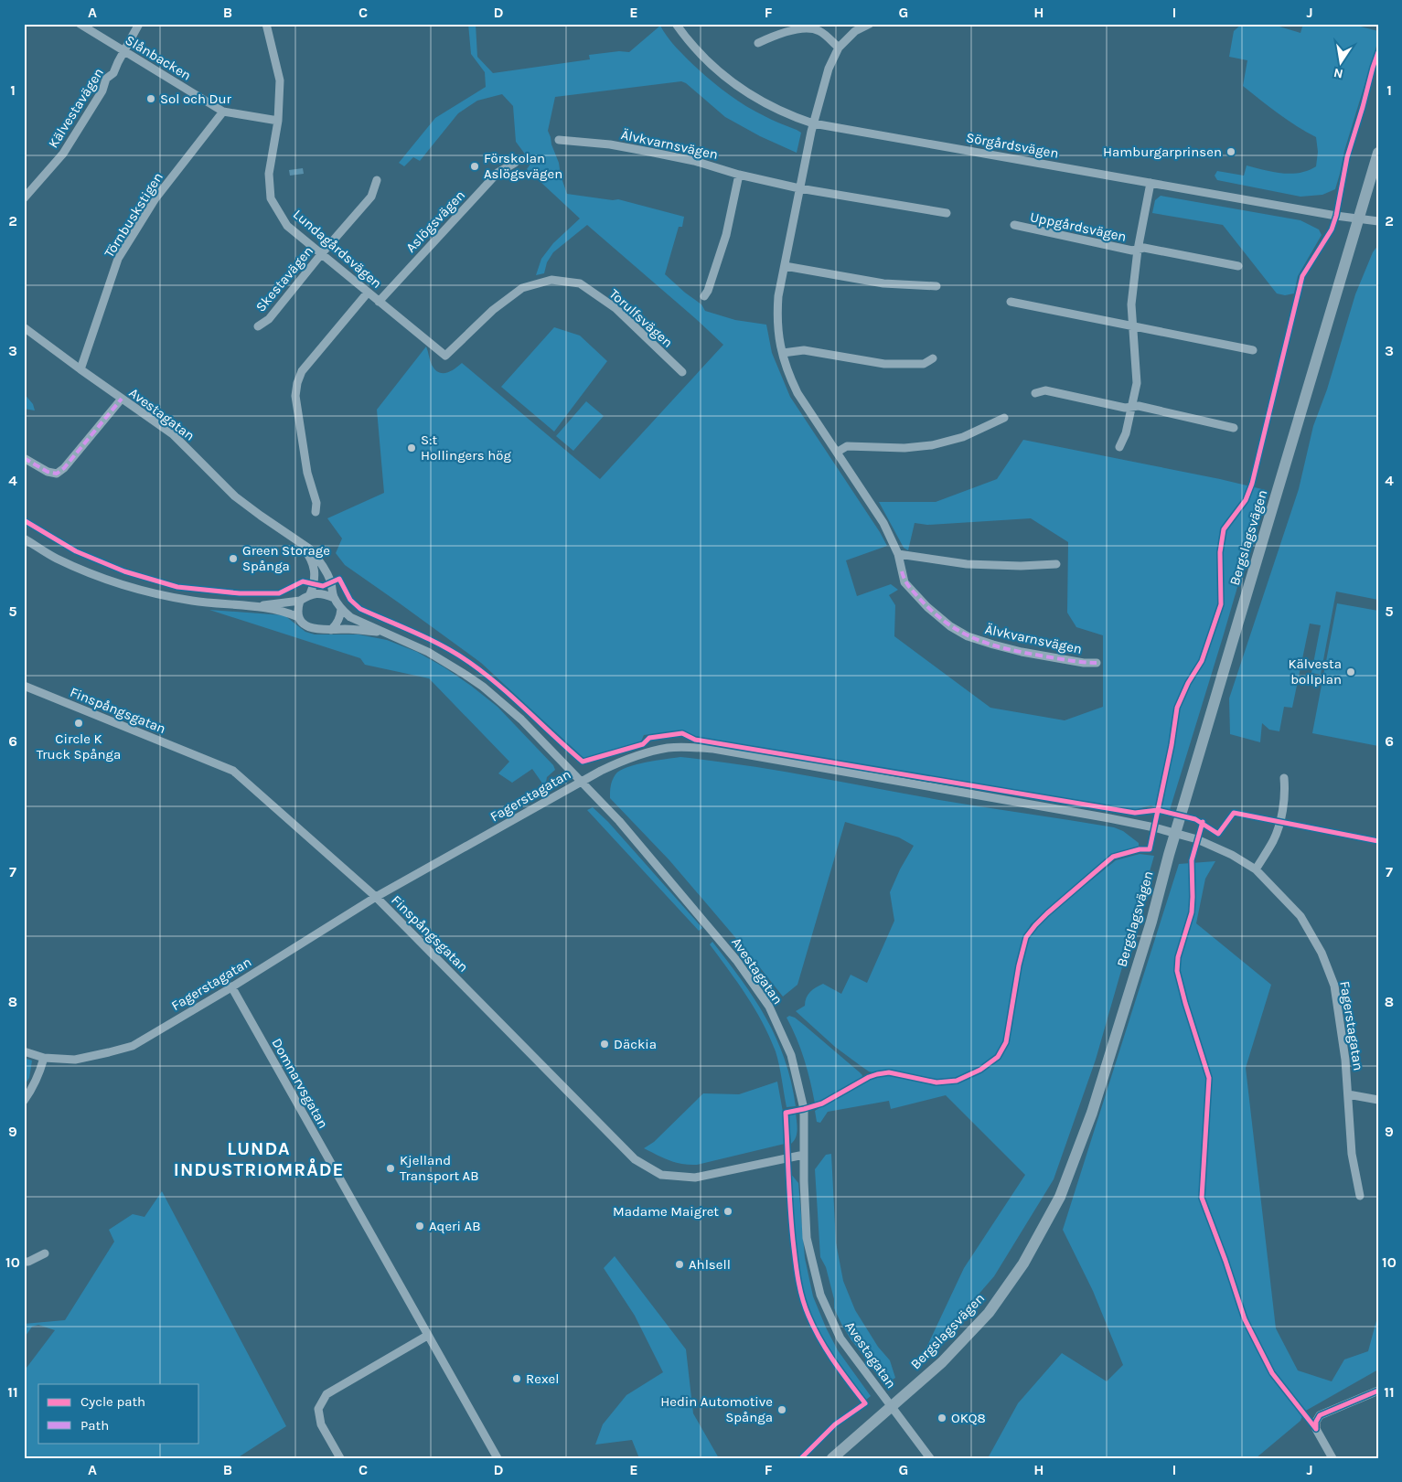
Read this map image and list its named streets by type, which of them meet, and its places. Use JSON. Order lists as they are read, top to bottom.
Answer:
{
  "streets": {
    "main road": ["Bergslagsvägen"],
    "street": [
      "Slånbacken",
      "Kälvestavägen",
      "Älvkvarnsvägen",
      "Sörgårdsvägen",
      "Törnbuskstigen",
      "Aslögsvägen",
      "Uppgårdsvägen",
      "Lundagårdsvägen",
      "Skestavägen",
      "Torulfsvägen",
      "Avestagatan",
      "Finspångsgatan",
      "Fagerstagatan",
      "Domnarvsgatan"
    ]
  },
  "crossings": [
    ["Slånbacken", "Kälvestavägen"],
    ["Slånbacken", "Törnbuskstigen"],
    ["Slånbacken", "Lundagårdsvägen"],
    ["Älvkvarnsvägen", "Sörgårdsvägen"],
    ["Sörgårdsvägen", "Uppgårdsvägen"],
    ["Sörgårdsvägen", "Bergslagsvägen"],
    ["Törnbuskstigen", "Avestagatan"],
    ["Aslögsvägen", "Lundagårdsvägen"],
    ["Lundagårdsvägen", "Skestavägen"],
    ["Lundagårdsvägen", "Torulfsvägen"],
    ["Avestagatan", "Bergslagsvägen"],
    ["Avestagatan", "Finspångsgatan"],
    ["Avestagatan", "Fagerstagatan"],
    ["Bergslagsvägen", "Fagerstagatan"],
    ["Finspångsgatan", "Fagerstagatan"],
    ["Fagerstagatan", "Domnarvsgatan"]
  ],
  "districts": ["LUNDA INDUSTRIOMRÅDE"],
  "places": [
    "Sol och Dur",
    "Hamburgarprinsen",
    "Förskolan Aslögsvägen",
    "S:t Hollingers hög",
    "Green Storage Spånga",
    "Kälvesta bollplan",
    "Circle K Truck Spånga",
    "Däckia",
    "Kjelland Transport AB",
    "Madame Maigret",
    "Aqeri AB",
    "Ahlsell",
    "Rexel",
    "Hedin Automotive Spånga",
    "OKQ8"
  ],
  "legend": ["Cycle path", "Path"],
  "north": "bottom",
  "grid": {
    "columns": [
      "A",
      "B",
      "C",
      "D",
      "E",
      "F",
      "G",
      "H",
      "I",
      "J"
    ],
    "rows": [
      "1",
      "2",
      "3",
      "4",
      "5",
      "6",
      "7",
      "8",
      "9",
      "10",
      "11"
    ]
  }
}
